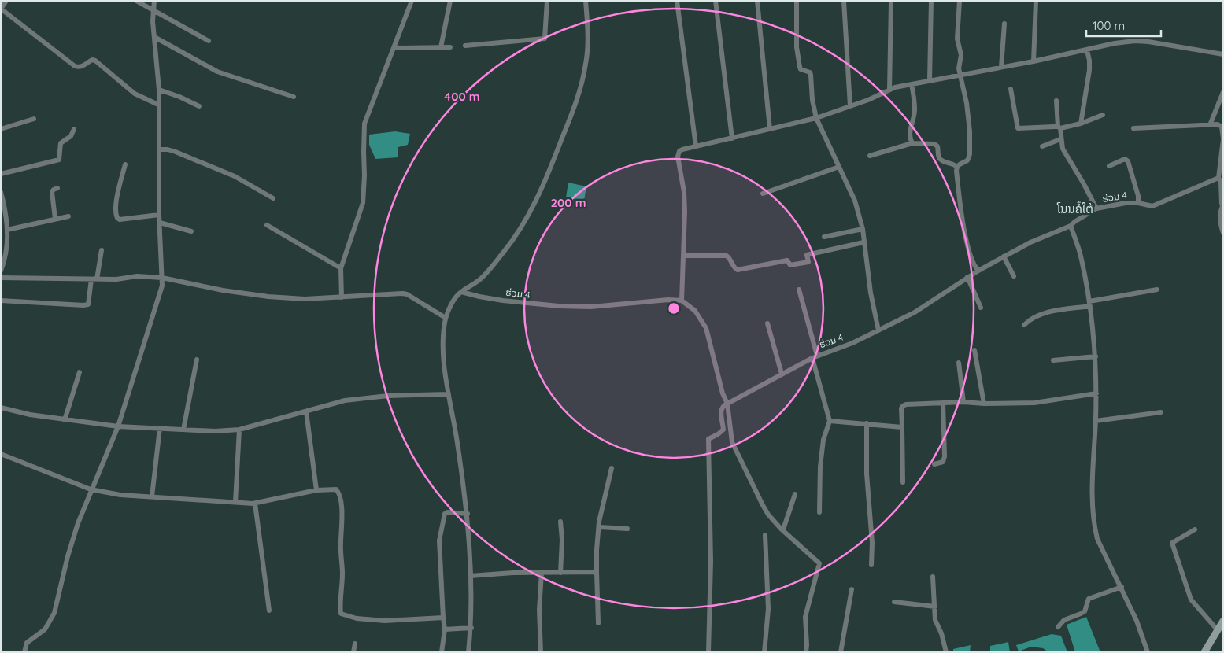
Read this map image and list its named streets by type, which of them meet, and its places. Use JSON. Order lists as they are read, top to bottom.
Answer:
{
  "streets": {
    "street": ["ຮ່ວມ 4"]
  },
  "districts": ["ໂນນຄໍ້ໃຕ້"],
  "scale_bar": "100 m",
  "rings": ["400 m", "200 m"]
}
